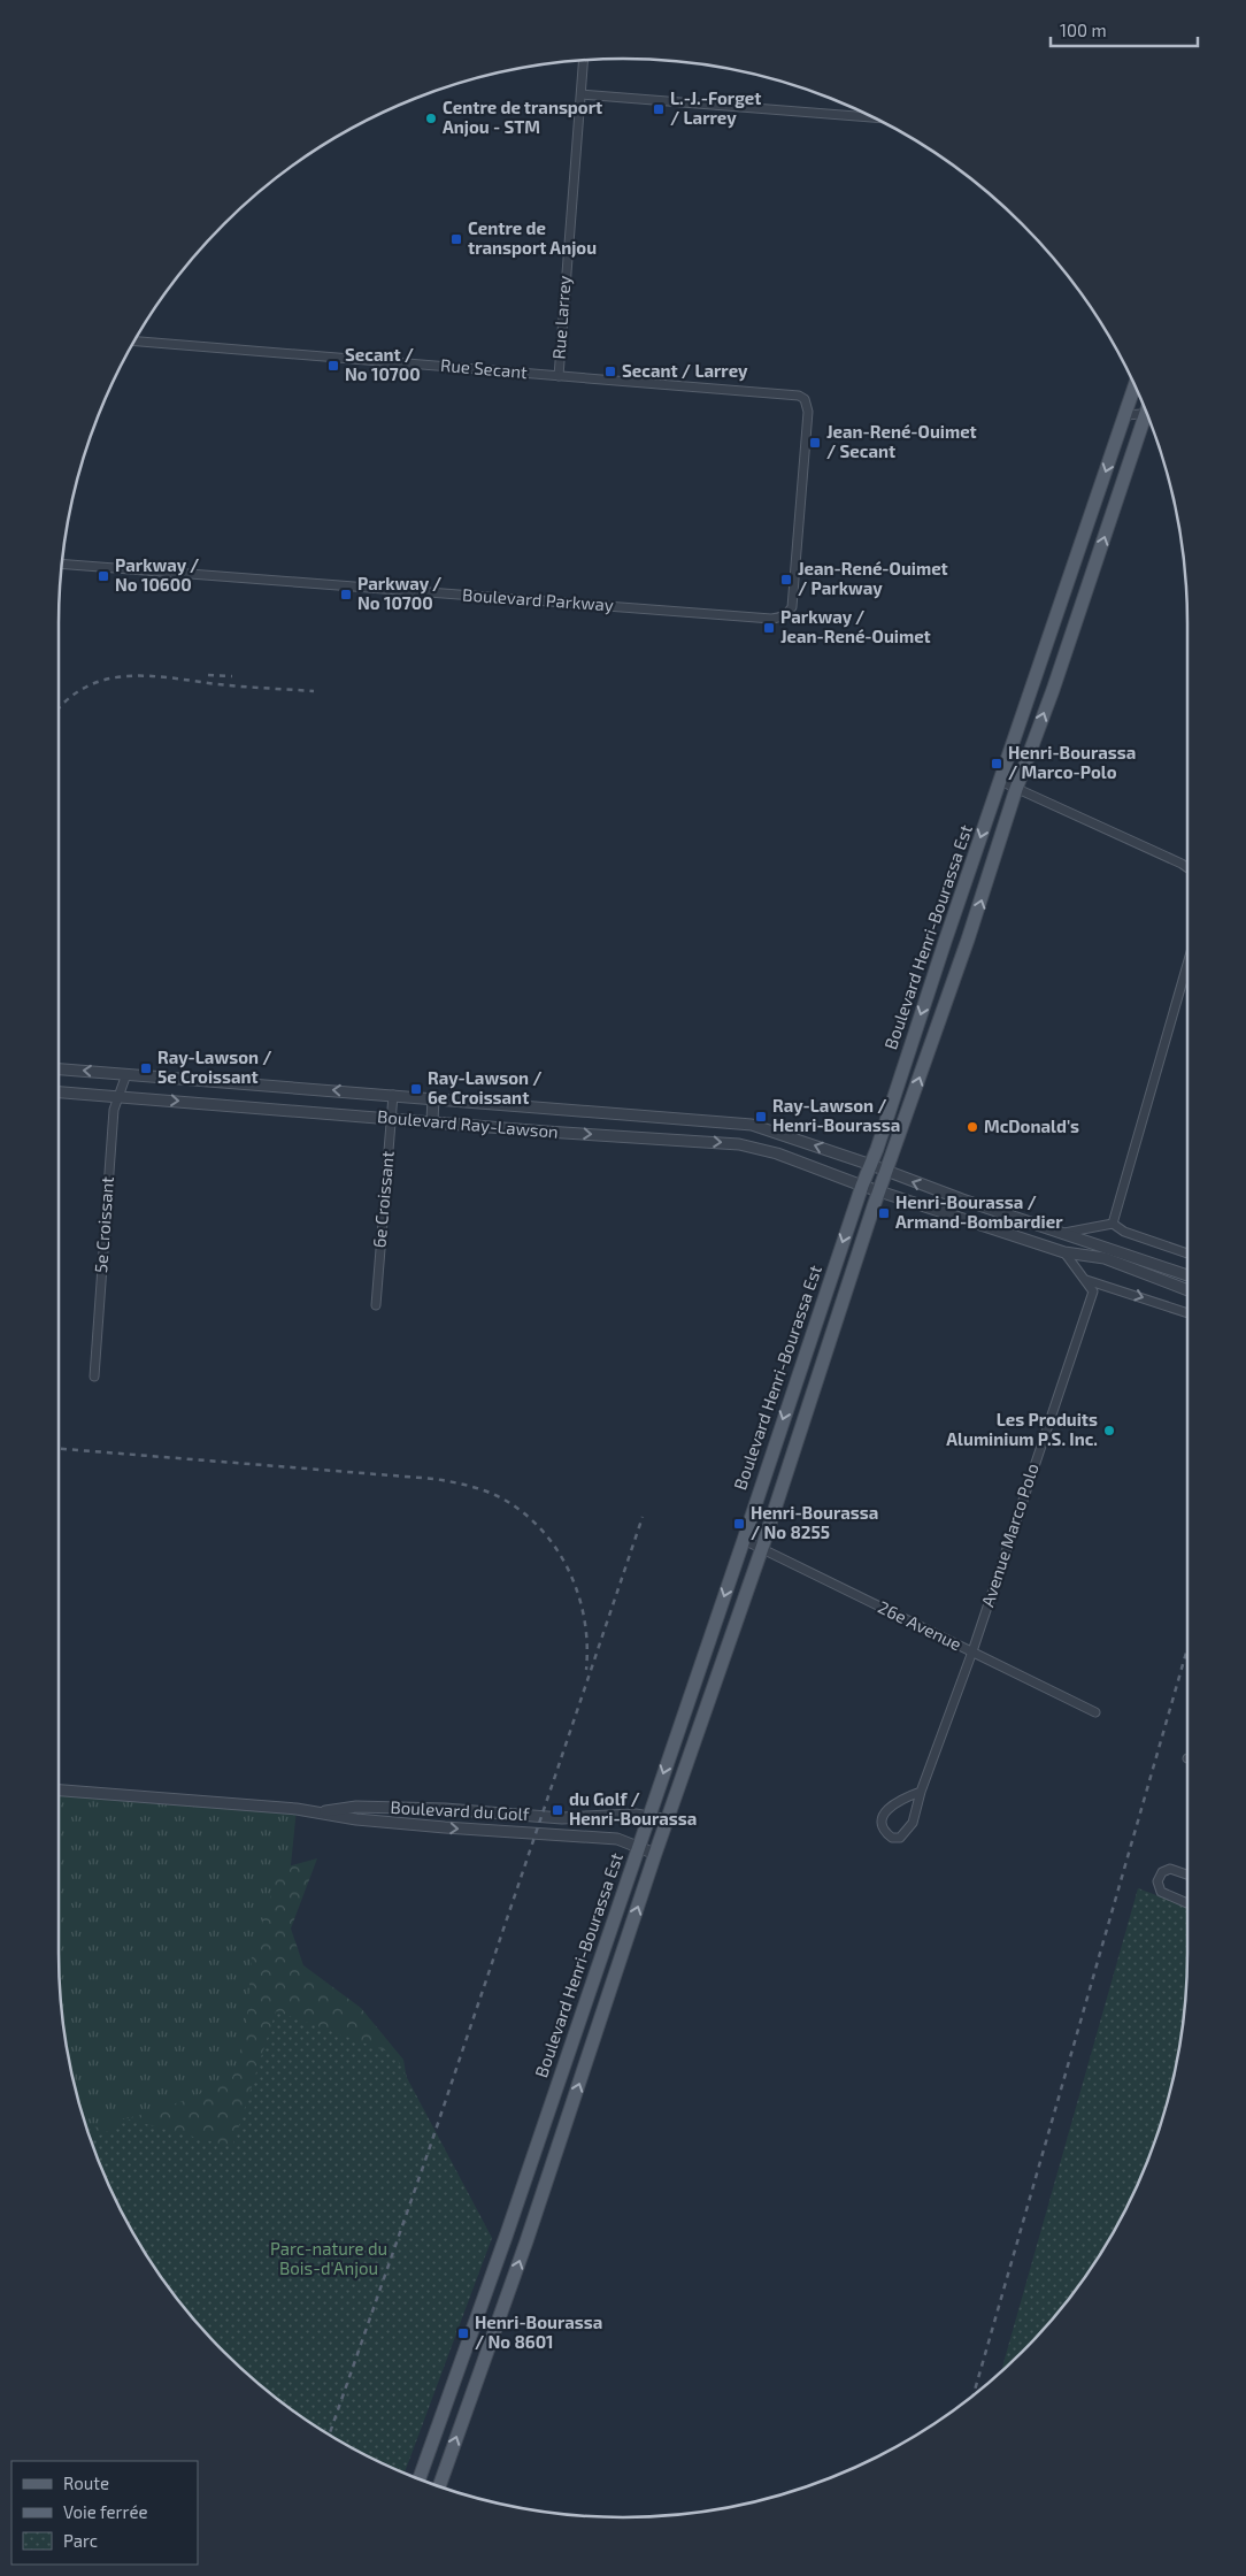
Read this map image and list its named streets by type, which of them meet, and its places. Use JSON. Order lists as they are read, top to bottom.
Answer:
{
  "streets": {
    "main road": ["Boulevard Henri-Bourassa Est"],
    "street": [
      "Rue Larrey",
      "Rue Secant",
      "Boulevard Parkway",
      "Boulevard Ray-Lawson",
      "6e Croissant",
      "5e Croissant",
      "Avenue Marco Polo",
      "26e Avenue",
      "Boulevard du Golf"
    ]
  },
  "crossings": [
    ["Rue Larrey", "Rue Secant"],
    ["Rue Secant", "Boulevard Parkway"],
    ["Boulevard Henri-Bourassa Est", "Boulevard Ray-Lawson"],
    ["Boulevard Henri-Bourassa Est", "26e Avenue"],
    ["Boulevard Henri-Bourassa Est", "Boulevard du Golf"],
    ["Boulevard Ray-Lawson", "6e Croissant"],
    ["Boulevard Ray-Lawson", "5e Croissant"],
    ["Avenue Marco Polo", "26e Avenue"]
  ],
  "parks": ["Parc-nature du Bois-d'Anjou"],
  "places": {
    "transit": [
      "L.-J.-Forget / Larrey",
      "Centre de transport Anjou",
      "Secant / No 10700",
      "Secant / Larrey",
      "Jean-René-Ouimet / Secant",
      "Parkway / No 10600",
      "Jean-René-Ouimet / Parkway",
      "Parkway / No 10700",
      "Parkway / Jean-René-Ouimet",
      "Henri-Bourassa / Marco-Polo",
      "Ray-Lawson / 5e Croissant",
      "Ray-Lawson / 6e Croissant",
      "Ray-Lawson / Henri-Bourassa",
      "Henri-Bourassa / Armand-Bombardier",
      "Henri-Bourassa / No 8255",
      "du Golf / Henri-Bourassa",
      "Henri-Bourassa / No 8601"
    ],
    "other": ["Centre de transport Anjou - STM", "McDonald's", "Les Produits Aluminium P.S. Inc."]
  },
  "legend": ["Route", "Voie ferrée", "Parc"],
  "scale_bar": "100 m"
}
